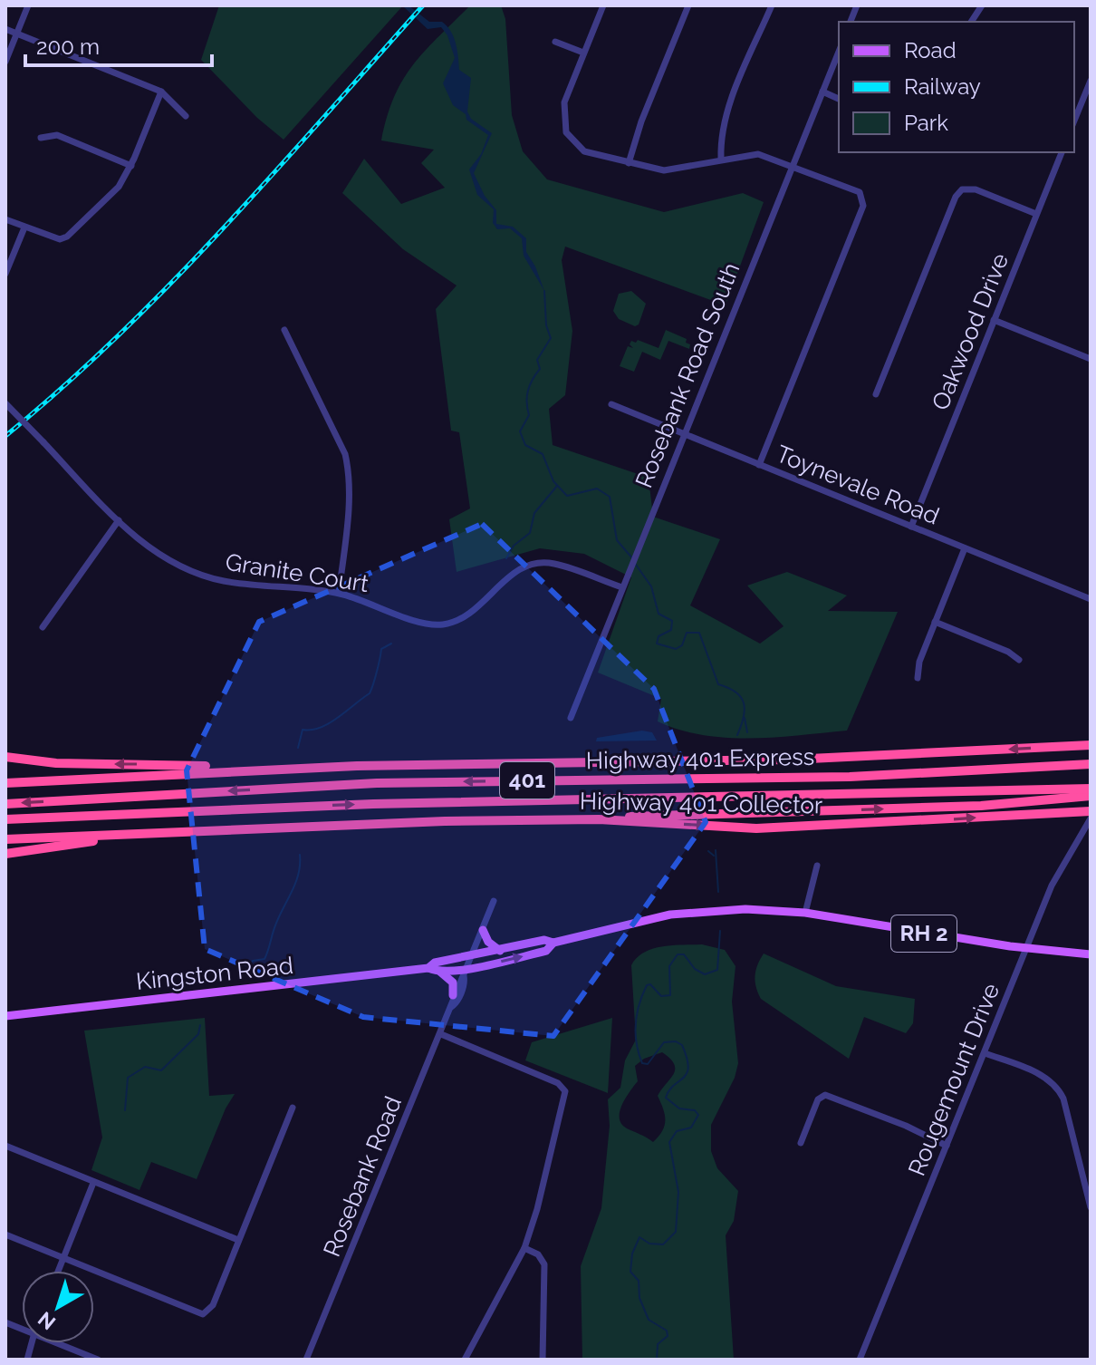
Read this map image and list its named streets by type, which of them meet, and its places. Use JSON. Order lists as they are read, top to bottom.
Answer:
{
  "streets": {
    "highway": ["Highway 401 Express", "401", "Highway 401 Collector"],
    "main road": ["RH 2", "Kingston Road"],
    "street": [
      "Oakwood Drive",
      "Rosebank Road South",
      "Toynevale Road",
      "Granite Court",
      "Rougemount Drive",
      "Rosebank Road"
    ]
  },
  "crossings": [
    ["Oakwood Drive", "Toynevale Road"],
    ["Rosebank Road South", "Toynevale Road"],
    ["Rosebank Road South", "Granite Court"],
    ["Kingston Road", "Rougemount Drive"],
    ["Kingston Road", "Rosebank Road"]
  ],
  "legend": ["Road", "Railway", "Park"],
  "scale_bar": "200 m",
  "north": "bottom left"
}
